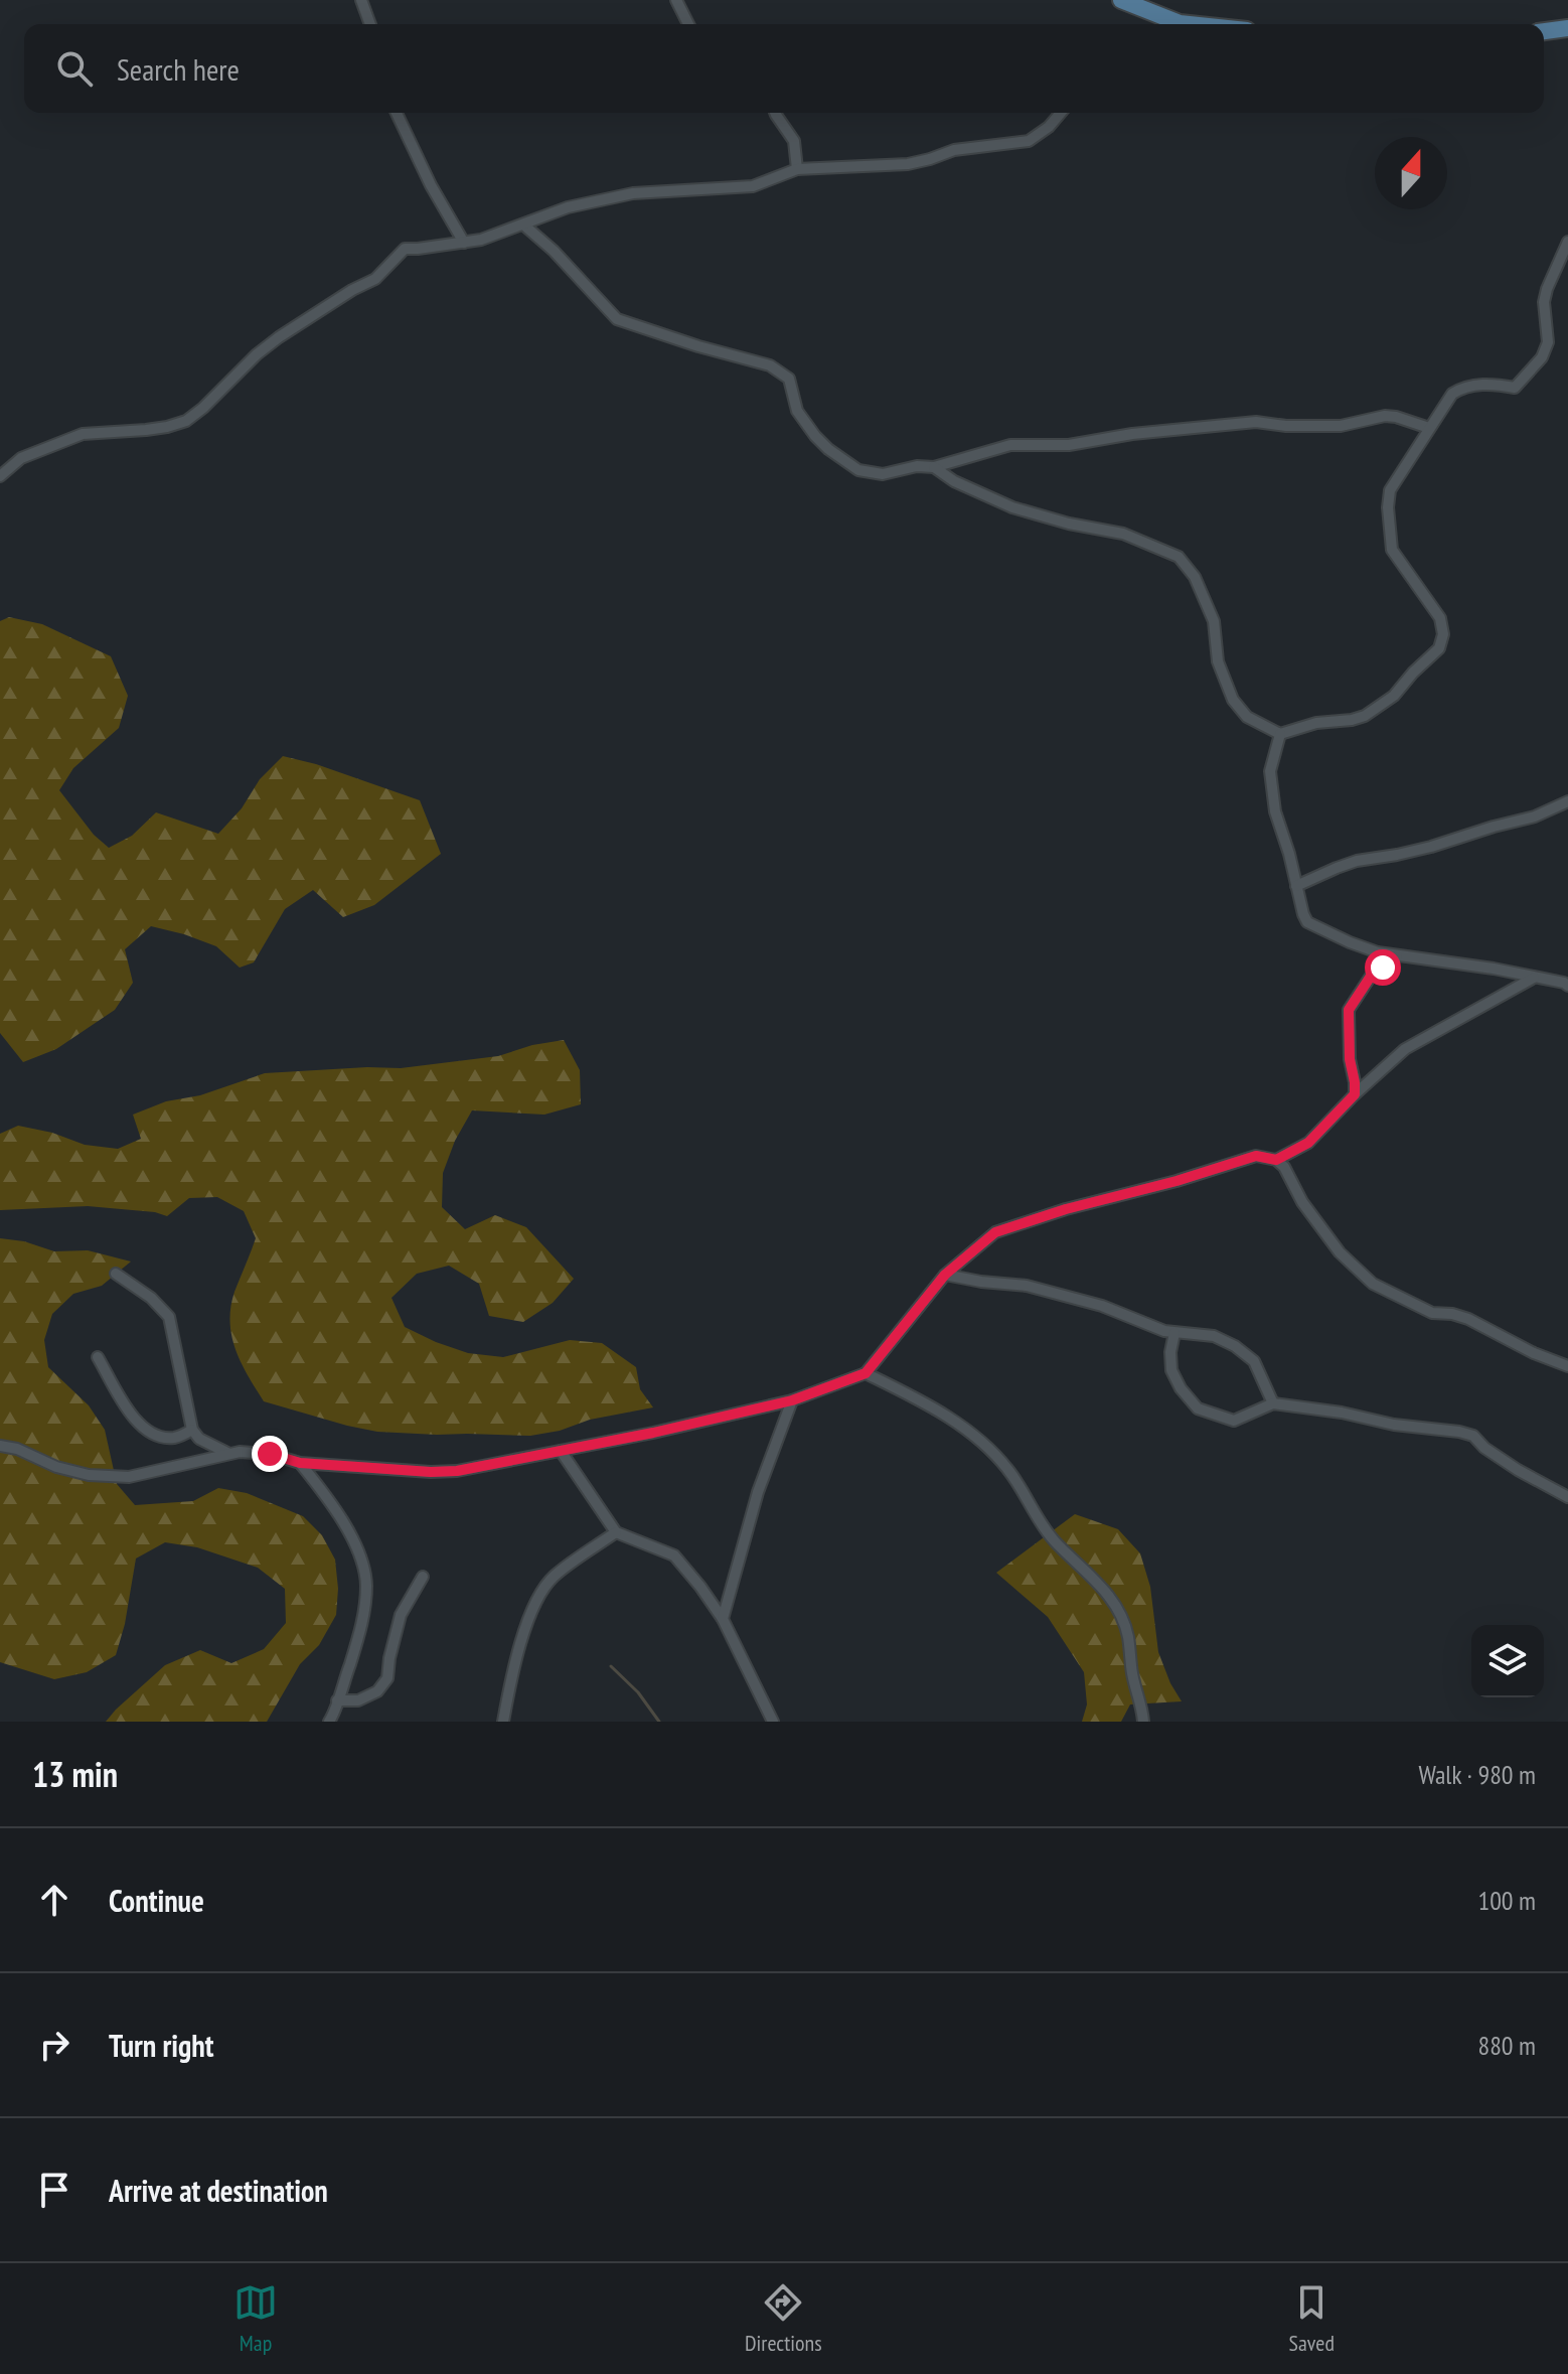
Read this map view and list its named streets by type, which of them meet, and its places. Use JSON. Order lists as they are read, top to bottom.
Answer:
{
  "north": "top",
  "page": {
    "search": "Search here",
    "heading": ["13 min", "Walk · 980 m"],
    "list": [
      ["Continue", "100 m"],
      ["Turn right", "880 m"],
      "Arrive at destination"
    ],
    "nav": ["Map", "Directions", "Saved"]
  }
}
